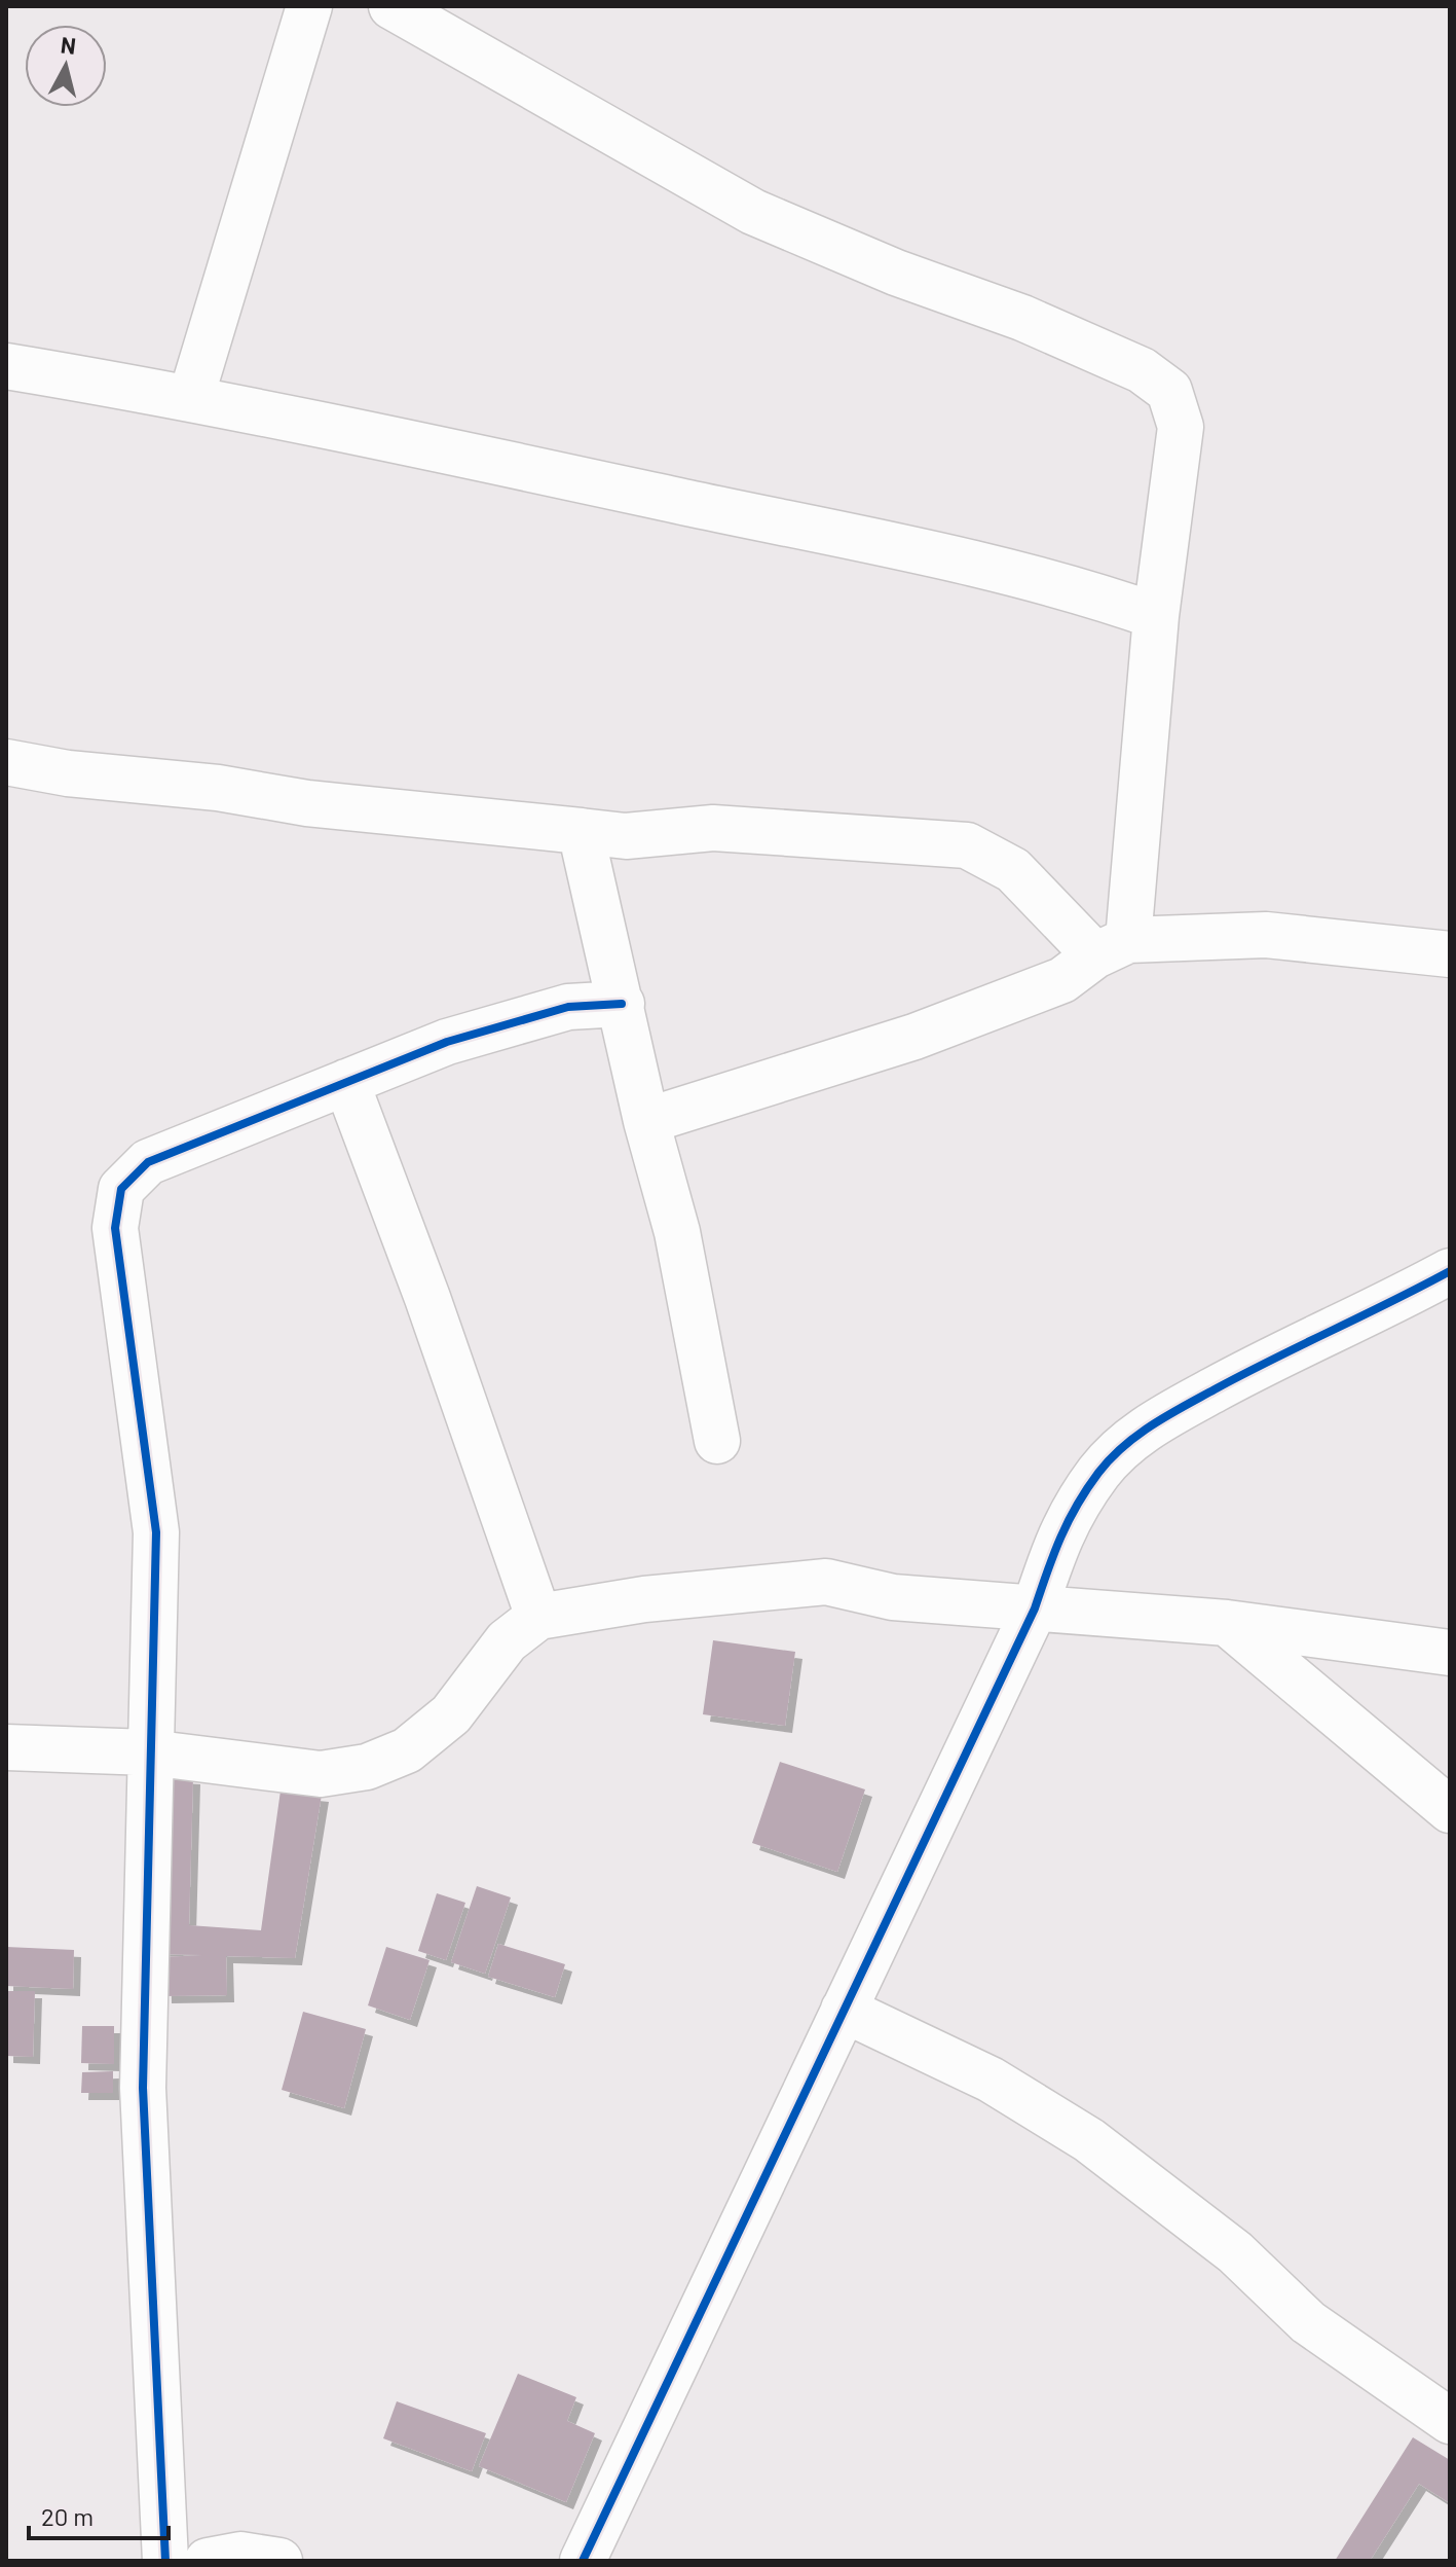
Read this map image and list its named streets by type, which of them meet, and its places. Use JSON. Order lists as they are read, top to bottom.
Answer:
{
  "scale_bar": "20 m",
  "north": "top"
}
